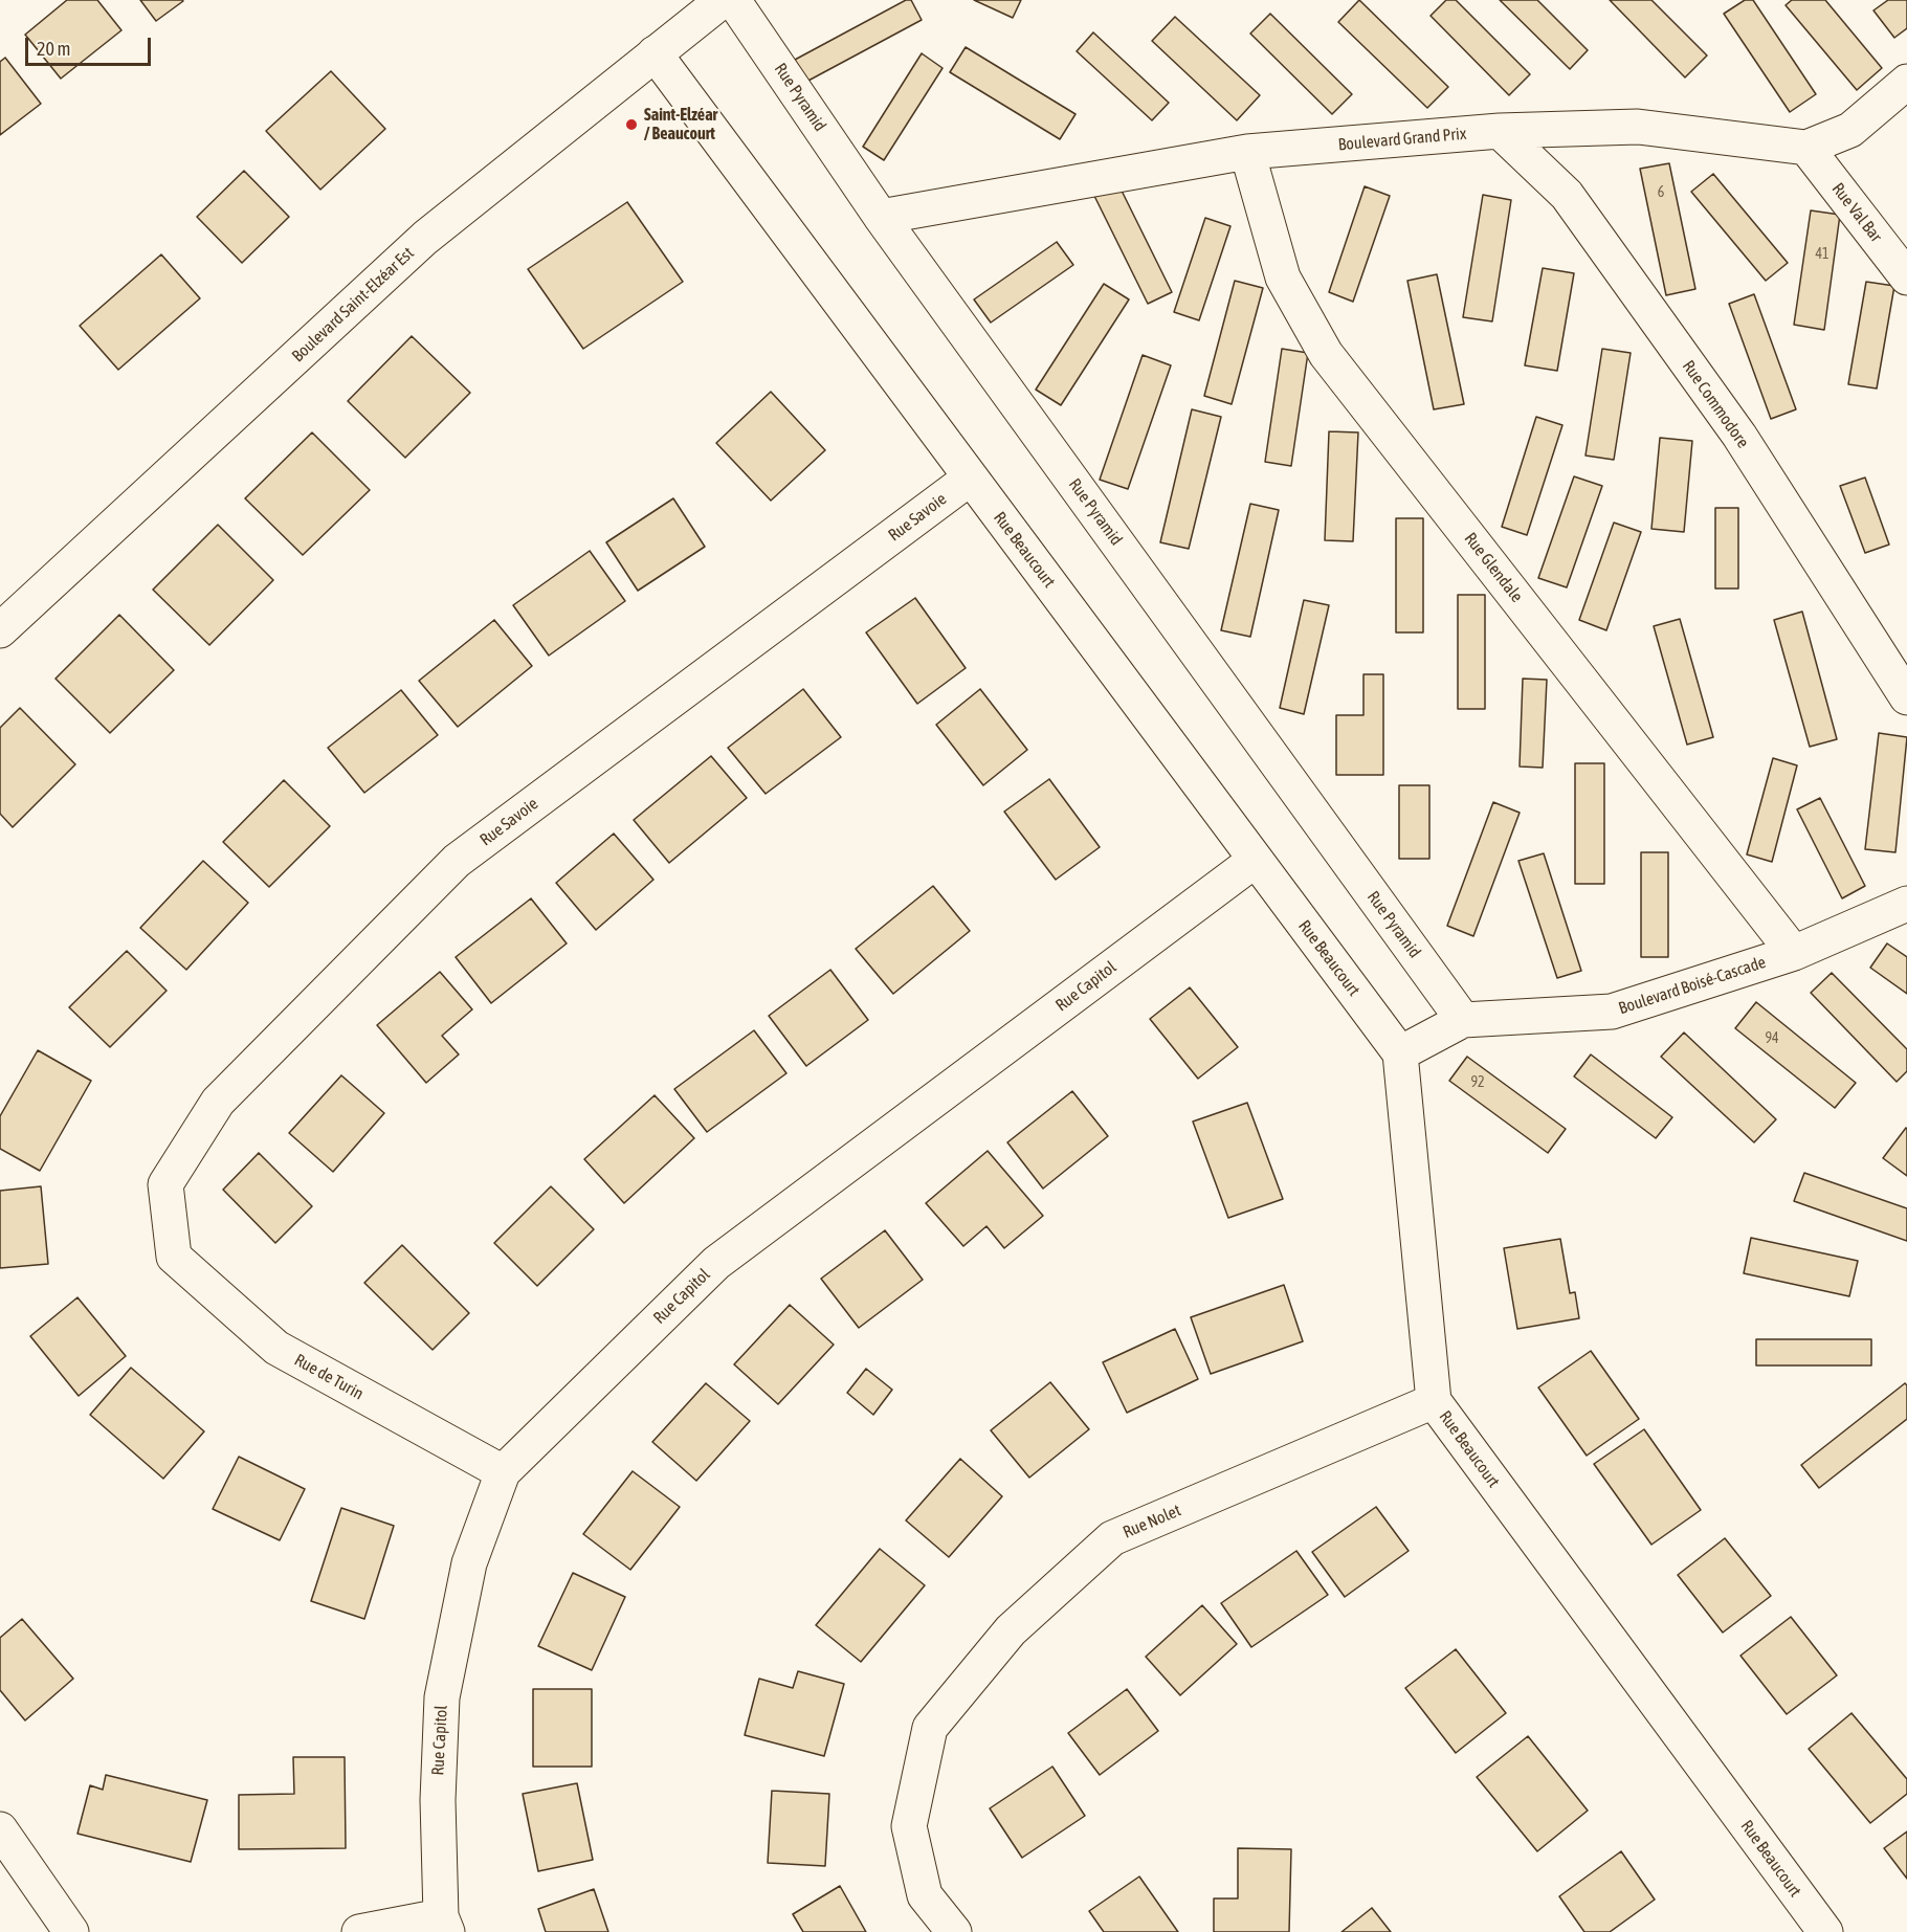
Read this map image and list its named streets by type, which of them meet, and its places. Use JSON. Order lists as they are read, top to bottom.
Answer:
{
  "streets": {
    "street": [
      "Rue Pyramid",
      "Boulevard Grand Prix",
      "Rue Val Bar",
      "Boulevard Saint-Elzéar Est",
      "Rue Commodore",
      "Rue Savoie",
      "Rue Beaucourt",
      "Rue Glendale",
      "Boulevard Boisé-Cascade",
      "Rue Capitol",
      "Rue de Turin",
      "Rue Nolet"
    ]
  },
  "crossings": [
    ["Rue Pyramid", "Boulevard Grand Prix"],
    ["Rue Pyramid", "Boulevard Boisé-Cascade"],
    ["Boulevard Grand Prix", "Rue Val Bar"],
    ["Boulevard Grand Prix", "Rue Commodore"],
    ["Boulevard Grand Prix", "Rue Glendale"],
    ["Boulevard Saint-Elzéar Est", "Rue Beaucourt"],
    ["Rue Savoie", "Rue Beaucourt"],
    ["Rue Savoie", "Rue de Turin"],
    ["Rue Beaucourt", "Boulevard Boisé-Cascade"],
    ["Rue Beaucourt", "Rue Capitol"],
    ["Rue Beaucourt", "Rue Nolet"],
    ["Rue Glendale", "Boulevard Boisé-Cascade"],
    ["Rue Capitol", "Rue de Turin"]
  ],
  "places": ["Saint-Elzéar / Beaucourt"],
  "house_numbers": [
    "6",
    "41",
    "94",
    "92"
  ],
  "scale_bar": "20 m"
}
